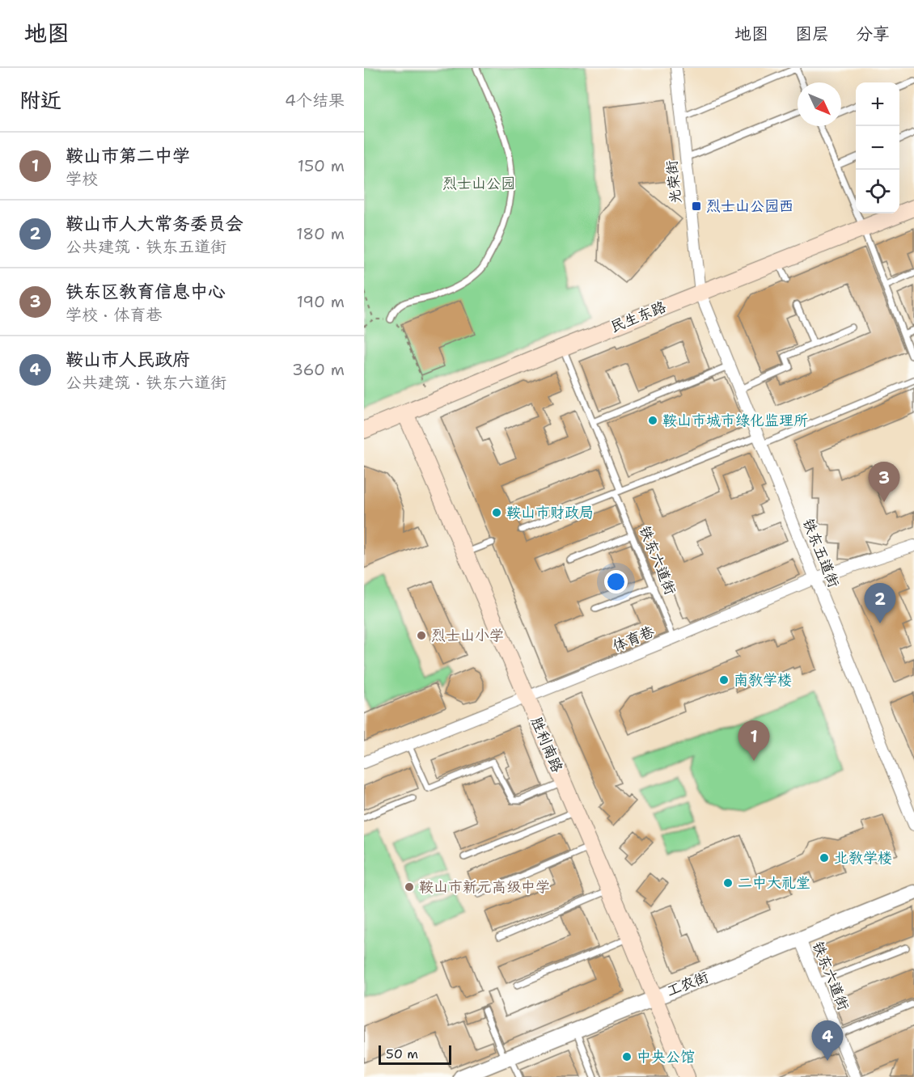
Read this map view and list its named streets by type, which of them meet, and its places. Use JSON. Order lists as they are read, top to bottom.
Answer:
{
  "streets": {
    "main road": ["民生东路", "胜利南路"],
    "street": [
      "光荣街",
      "铁东五道街",
      "铁东六道街",
      "体育巷",
      "工农街"
    ]
  },
  "crossings": [
    ["光荣街", "民生东路"],
    ["光荣街", "铁东五道街"],
    ["民生东路", "铁东五道街"],
    ["民生东路", "铁东六道街"],
    ["民生东路", "胜利南路"],
    ["铁东五道街", "体育巷"],
    ["铁东六道街", "体育巷"],
    ["铁东六道街", "工农街"],
    ["体育巷", "胜利南路"],
    ["胜利南路", "工农街"]
  ],
  "parks": ["烈士山公园"],
  "places": {
    "transit": ["烈士山公园西"],
    "other": [
      "鞍山市城市绿化监理所",
      "鞍山市财政局",
      "烈士山小学",
      "南教学楼",
      "北教学楼",
      "二中大礼堂",
      "鞍山市新元高级中学",
      "中央公馆"
    ]
  },
  "scale_bar": "50 m",
  "north": "bottom right",
  "page": {
    "header": "地图",
    "nav": ["地图", "图层", "分享"],
    "heading": ["附近", "4个结果"],
    "map_buttons": ["+", "−"],
    "list": [
      {
        "mark": "1",
        "name": "鞍山市第二中学",
        "note": "学校",
        "value": "150 m"
      },
      {
        "mark": "2",
        "name": "鞍山市人大常务委员会",
        "note": "公共建筑 · 铁东五道街",
        "value": "180 m"
      },
      {
        "mark": "3",
        "name": "铁东区教育信息中心",
        "note": "学校 · 体育巷",
        "value": "190 m"
      },
      {
        "mark": "4",
        "name": "鞍山市人民政府",
        "note": "公共建筑 · 铁东六道街",
        "value": "360 m"
      }
    ],
    "pins": [
      "3",
      "2",
      "1",
      "4"
    ],
    "scale": "50 m"
  }
}
